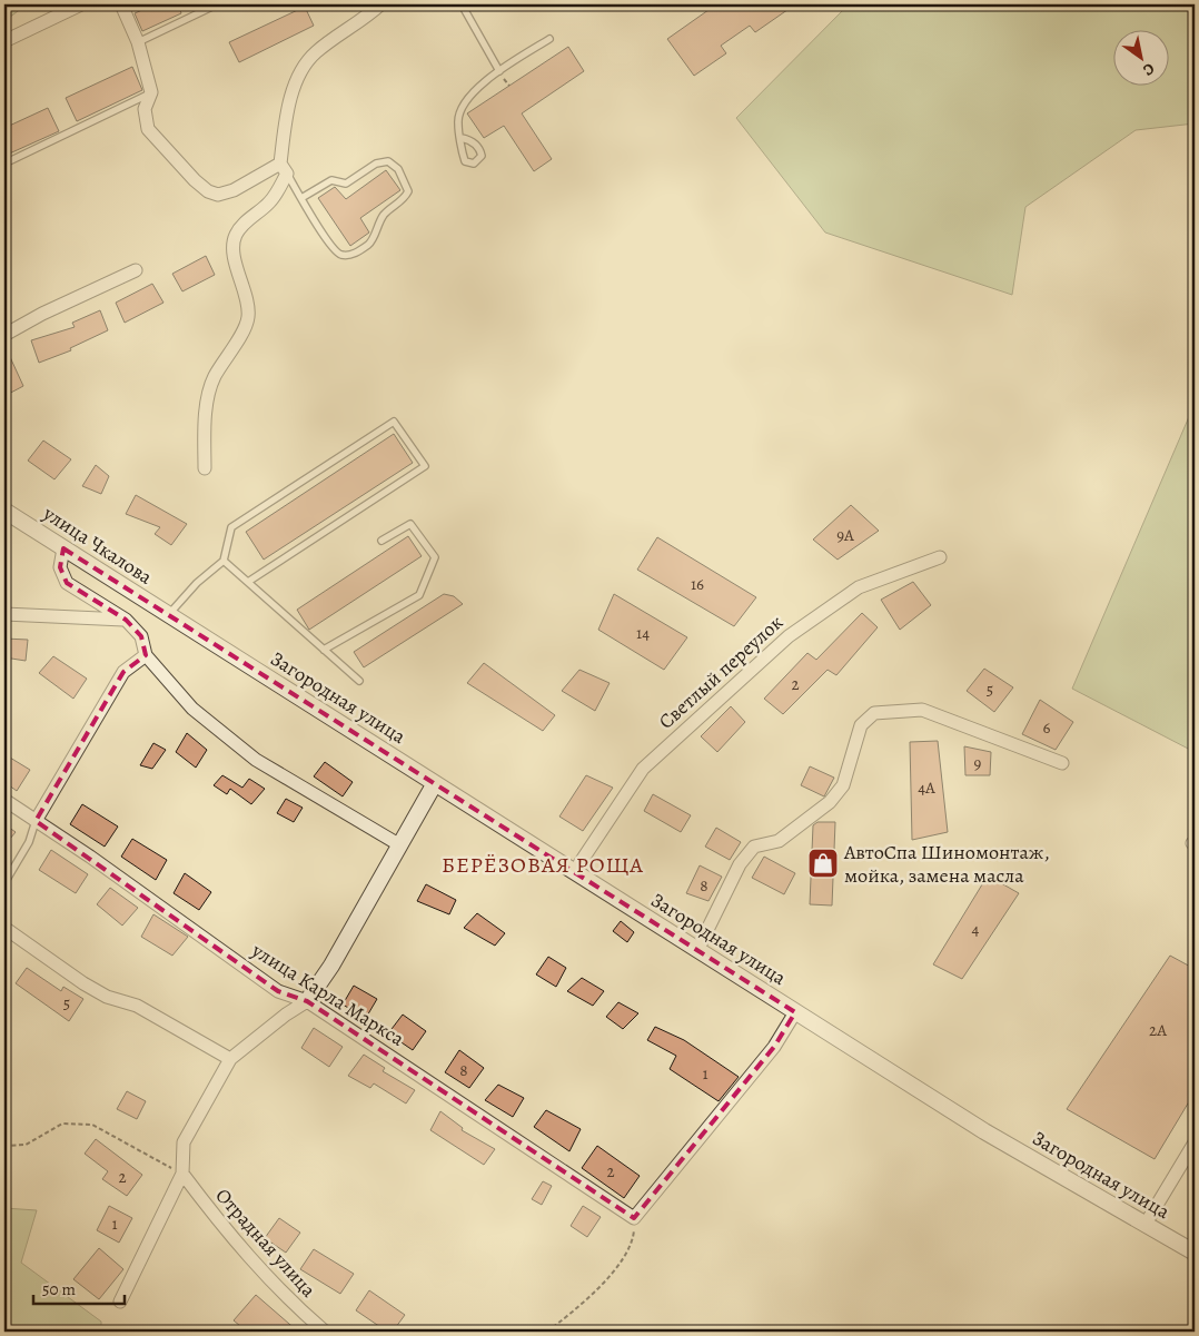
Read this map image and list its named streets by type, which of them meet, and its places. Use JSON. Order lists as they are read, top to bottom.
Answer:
{
  "streets": {
    "street": [
      "улица Чкалова",
      "Светлый переулок",
      "Загородная улица",
      "улица Карла Маркса",
      "Отрадная улица"
    ]
  },
  "crossings": [
    ["улица Чкалова", "Загородная улица"],
    ["Светлый переулок", "Загородная улица"]
  ],
  "districts": ["БЕРЁЗОВАЯ РОЩА"],
  "places": {
    "shop": ["АвтоСпа Шиномонтаж, мойка, замена масла"]
  },
  "house_numbers": [
    "9А",
    "16",
    "14",
    "2",
    "5",
    "6",
    "9",
    "4А",
    "8",
    "4",
    "5",
    "2А",
    "8",
    "1",
    "2",
    "2",
    "1"
  ],
  "scale_bar": "50 m",
  "north": "bottom right"
}
